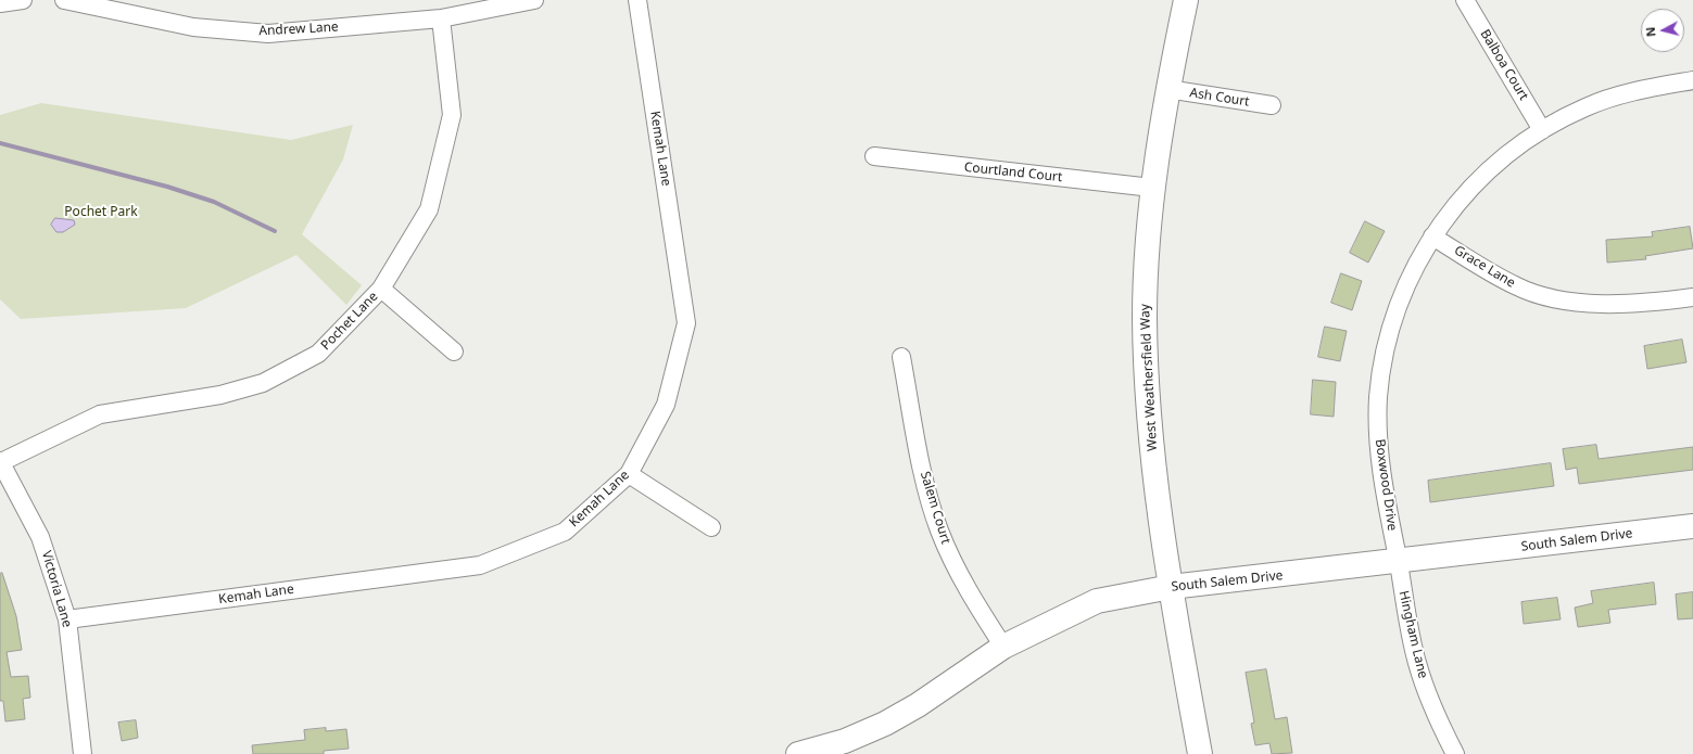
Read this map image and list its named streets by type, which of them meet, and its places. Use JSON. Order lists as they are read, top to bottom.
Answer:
{
  "streets": {
    "street": [
      "Andrew Lane",
      "Balboa Court",
      "Ash Court",
      "Kemah Lane",
      "Courtland Court",
      "Grace Lane",
      "Pochet Lane",
      "West Weathersfield Way",
      "Boxwood Drive",
      "Salem Court",
      "South Salem Drive",
      "Victoria Lane",
      "Hingham Lane"
    ]
  },
  "crossings": [
    ["Andrew Lane", "Pochet Lane"],
    ["Balboa Court", "Boxwood Drive"],
    ["Ash Court", "West Weathersfield Way"],
    ["Kemah Lane", "Victoria Lane"],
    ["Courtland Court", "West Weathersfield Way"],
    ["Grace Lane", "Boxwood Drive"],
    ["Pochet Lane", "Victoria Lane"],
    ["West Weathersfield Way", "South Salem Drive"],
    ["Boxwood Drive", "South Salem Drive"],
    ["Boxwood Drive", "Hingham Lane"],
    ["Salem Court", "South Salem Drive"],
    ["South Salem Drive", "Hingham Lane"]
  ],
  "parks": ["Pochet Park"],
  "north": "left"
}
